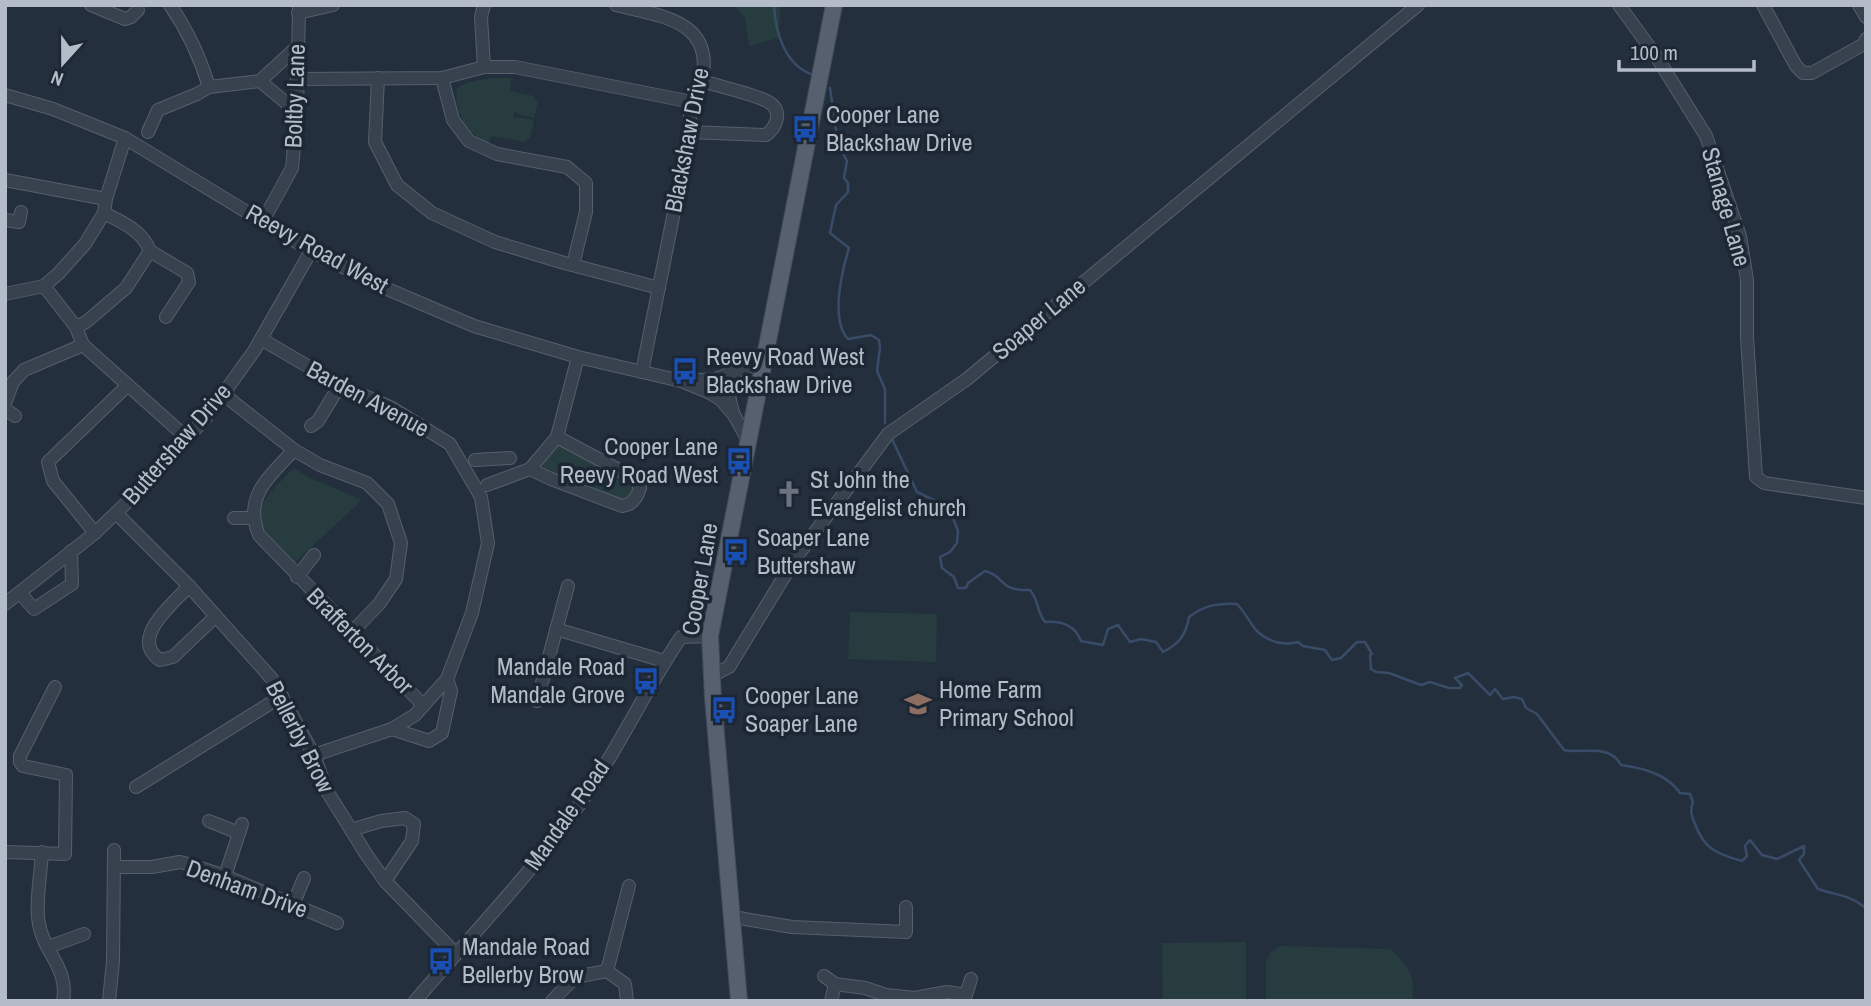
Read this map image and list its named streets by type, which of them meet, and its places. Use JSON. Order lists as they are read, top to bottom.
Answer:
{
  "streets": {
    "main road": ["Cooper Lane"],
    "street": [
      "Boltby Lane",
      "Blackshaw Drive",
      "Stanage Lane",
      "Reevy Road West",
      "Soaper Lane",
      "Barden Avenue",
      "Buttershaw Drive",
      "Brafferton Arbor",
      "Bellerby Brow",
      "Mandale Road",
      "Denham Drive"
    ]
  },
  "crossings": [
    ["Boltby Lane", "Reevy Road West"],
    ["Blackshaw Drive", "Reevy Road West"],
    ["Reevy Road West", "Buttershaw Drive"],
    ["Soaper Lane", "Cooper Lane"],
    ["Barden Avenue", "Buttershaw Drive"],
    ["Barden Avenue", "Brafferton Arbor"],
    ["Barden Avenue", "Bellerby Brow"],
    ["Buttershaw Drive", "Bellerby Brow"],
    ["Cooper Lane", "Mandale Road"],
    ["Bellerby Brow", "Mandale Road"]
  ],
  "places": {
    "bus stop": [
      "Cooper Lane Blackshaw Drive",
      "Reevy Road West Blackshaw Drive",
      "Cooper Lane Reevy Road West",
      "Soaper Lane Buttershaw",
      "Mandale Road Mandale Grove",
      "Cooper Lane Soaper Lane",
      "Mandale Road Bellerby Brow"
    ],
    "church": ["St John the Evangelist church"],
    "school or university": ["Home Farm Primary School"]
  },
  "scale_bar": "100 m",
  "north": "bottom"
}
